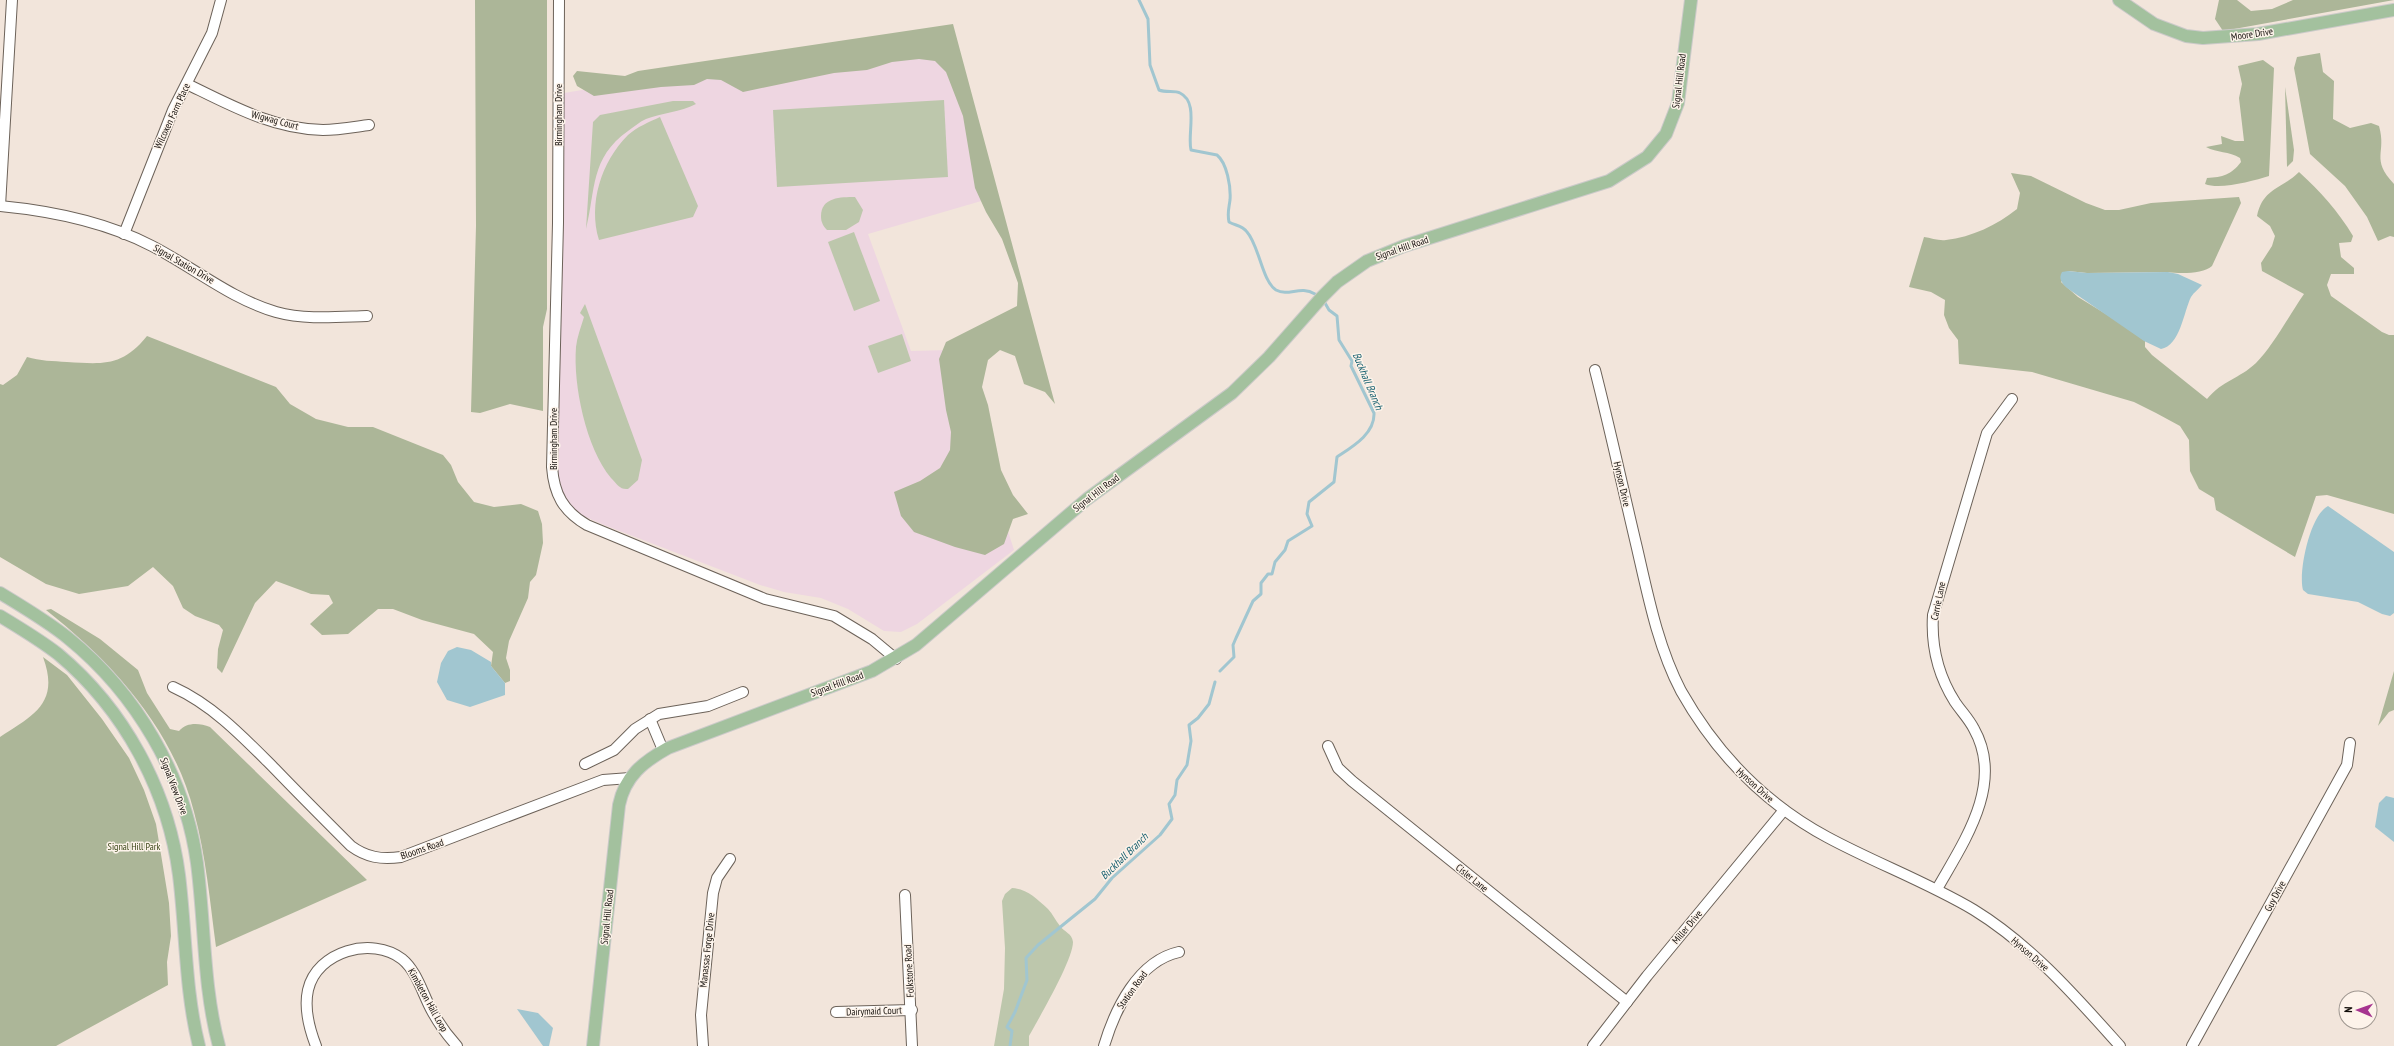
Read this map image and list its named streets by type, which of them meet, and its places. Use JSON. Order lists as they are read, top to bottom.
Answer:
{
  "streets": {
    "main road": ["Moore Drive", "Signal Hill Road", "Signal View Drive"],
    "street": [
      "Birmingham Drive",
      "Wilcoxen Farm Place",
      "Wigwag Court",
      "Signal Station Drive",
      "Hynson Drive",
      "Carrie Lane",
      "Blooms Road",
      "Cisler Lane",
      "Guy Drive",
      "Miller Drive",
      "Manassas Forge Drive",
      "Folkstone Road",
      "Station Road",
      "Kimbleton Hall Loop",
      "Dairymaid Court"
    ]
  },
  "crossings": [
    ["Signal Hill Road", "Birmingham Drive"],
    ["Signal Hill Road", "Blooms Road"],
    ["Wilcoxen Farm Place", "Wigwag Court"],
    ["Wilcoxen Farm Place", "Signal Station Drive"],
    ["Hynson Drive", "Carrie Lane"],
    ["Hynson Drive", "Miller Drive"],
    ["Cisler Lane", "Miller Drive"],
    ["Folkstone Road", "Dairymaid Court"]
  ],
  "water": ["Buckhall Branch"],
  "parks": ["Signal Hill Park"],
  "north": "left"
}
